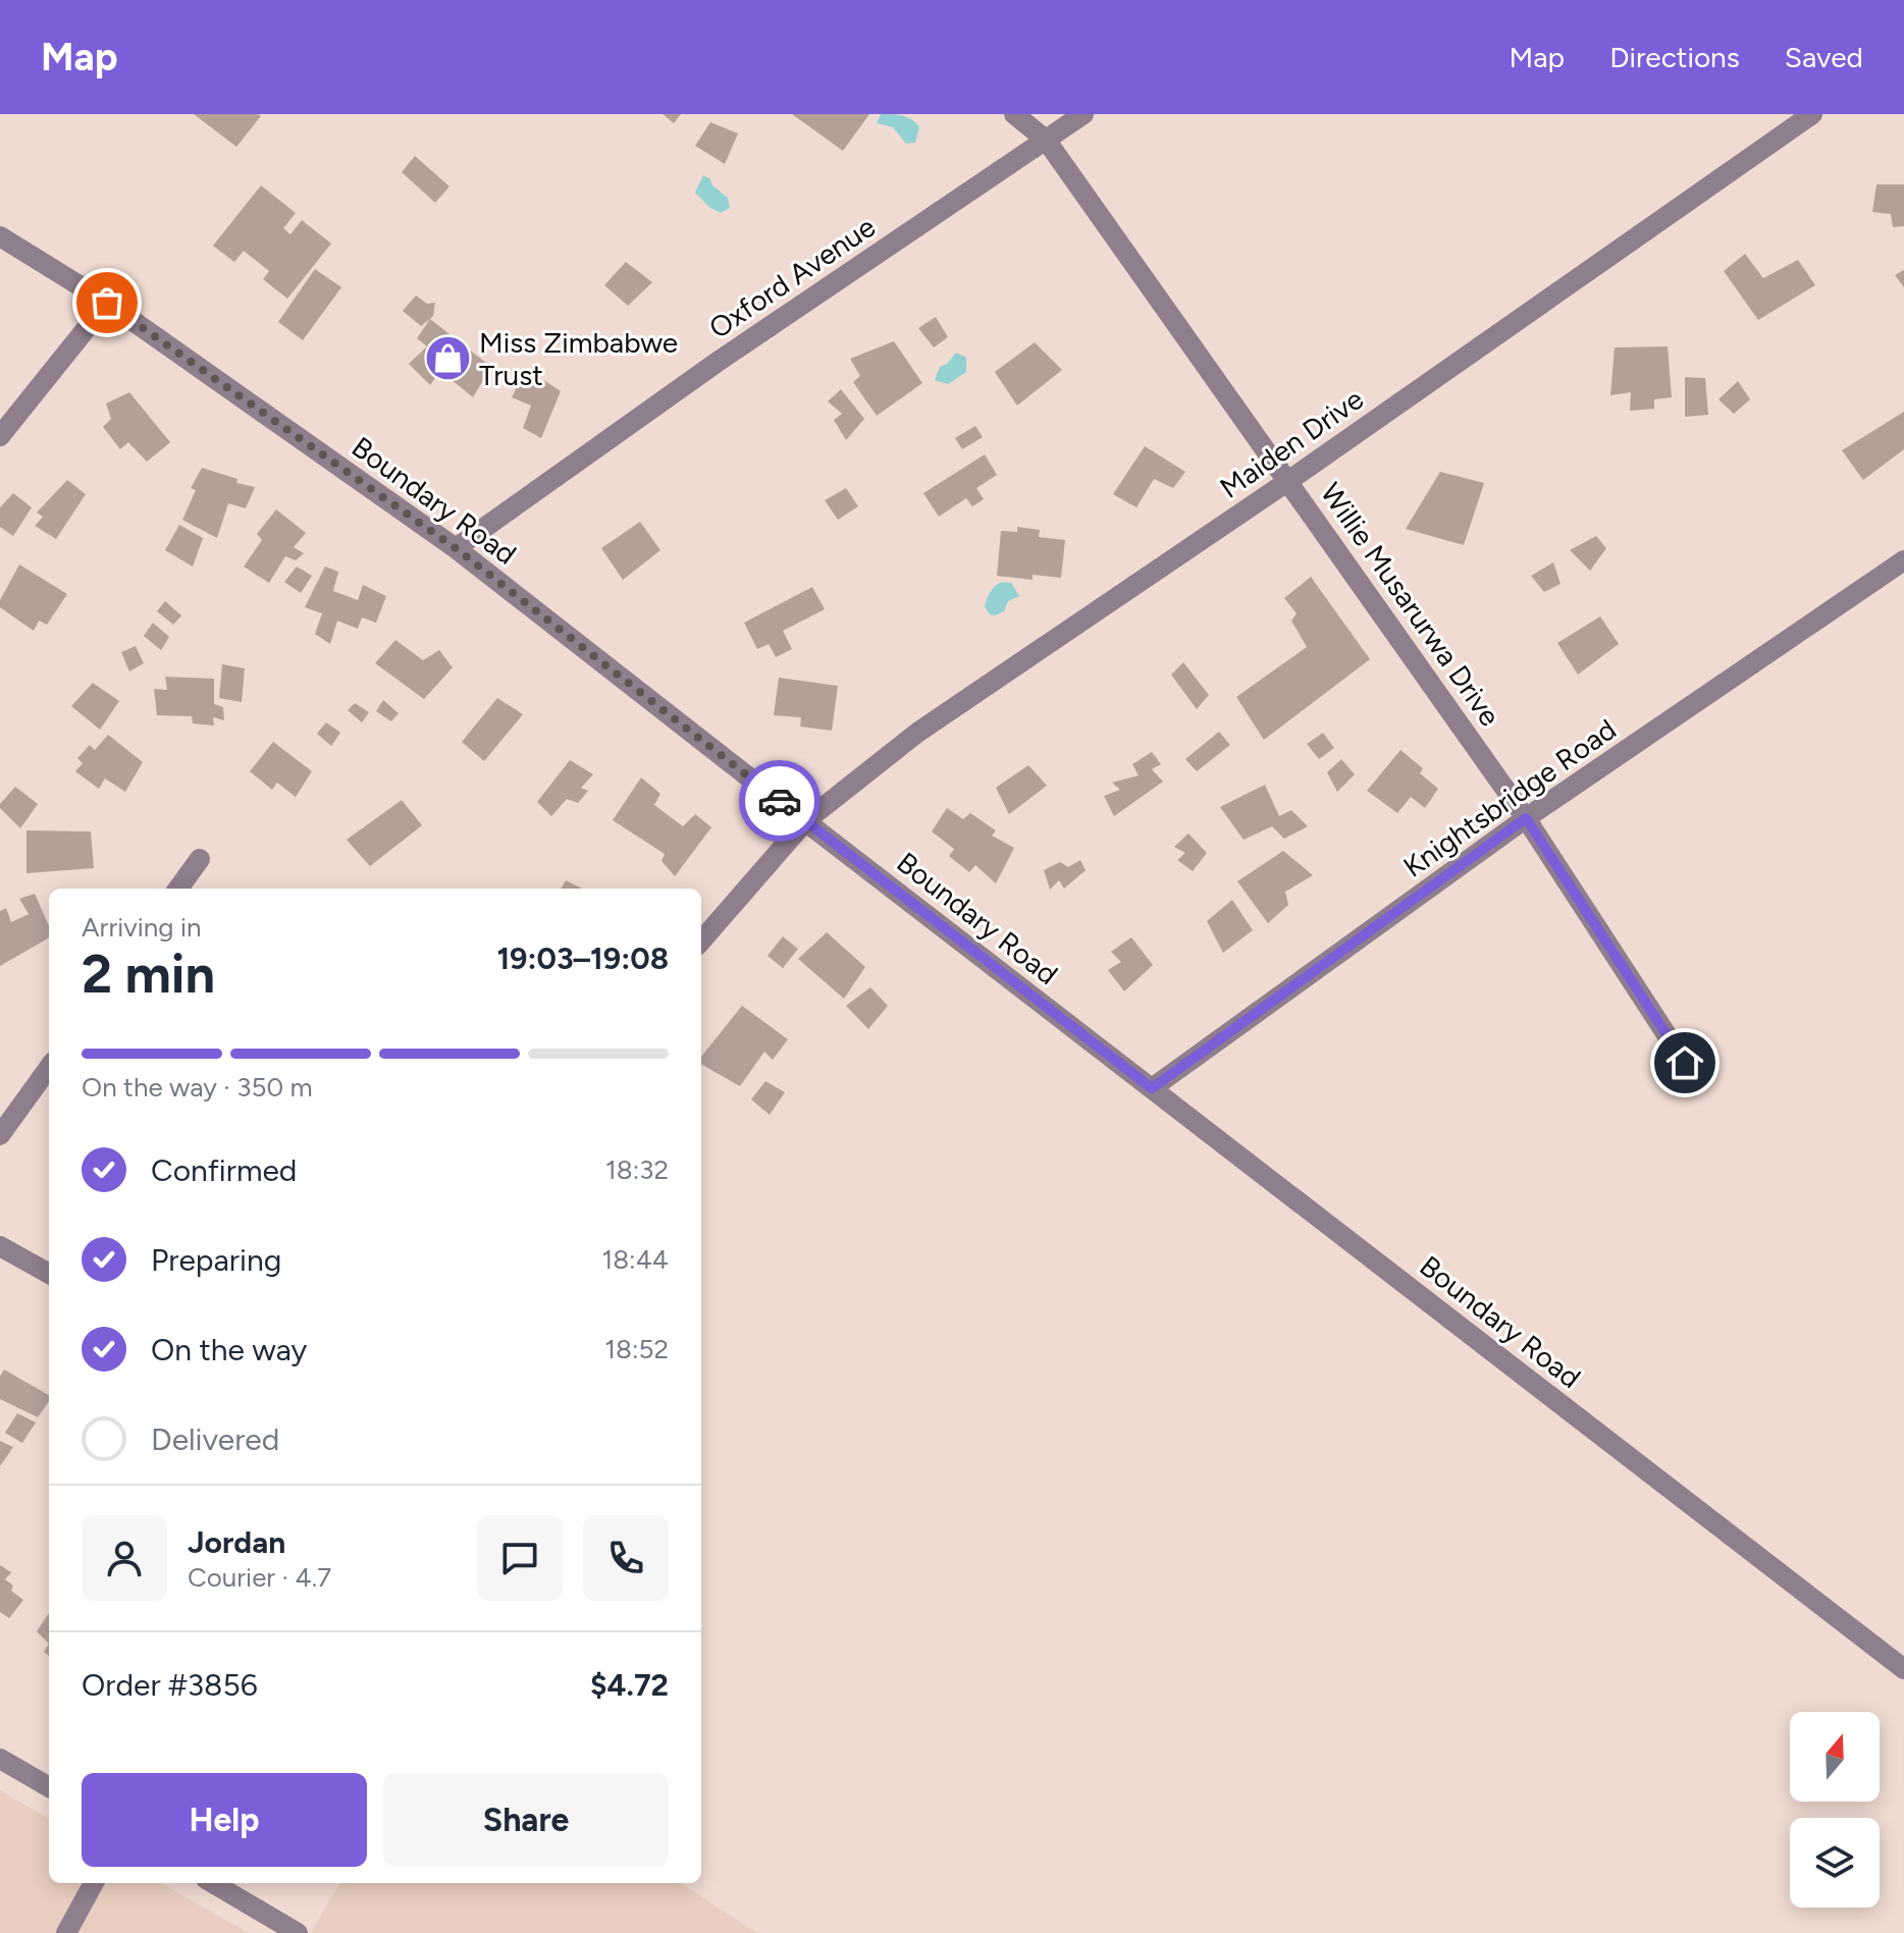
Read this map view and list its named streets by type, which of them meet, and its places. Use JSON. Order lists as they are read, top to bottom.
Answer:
{
  "streets": {
    "street": [
      "Oxford Avenue",
      "Maiden Drive",
      "Boundary Road",
      "Willie Musarurwa Drive",
      "Knightsbridge Road"
    ]
  },
  "crossings": [
    ["Oxford Avenue", "Boundary Road"],
    ["Oxford Avenue", "Willie Musarurwa Drive"],
    ["Maiden Drive", "Boundary Road"],
    ["Maiden Drive", "Willie Musarurwa Drive"],
    ["Boundary Road", "Knightsbridge Road"],
    ["Willie Musarurwa Drive", "Knightsbridge Road"]
  ],
  "places": {
    "shop": ["Miss Zimbabwe Trust"]
  },
  "north": "top",
  "page": {
    "header": "Map",
    "nav": ["Map", "Directions", "Saved"],
    "heading": ["2 min", "Arriving in", "19:03–19:08"],
    "panel": [
      "Jordan",
      "Courier · 4.7",
      "Order #3856",
      "$4.72"
    ],
    "bar": "On the way · 350 m",
    "list": [
      ["Confirmed", "18:32"],
      ["Preparing", "18:44"],
      ["On the way", "18:52"],
      "Delivered"
    ],
    "buttons": ["Help", "Share"]
  }
}
